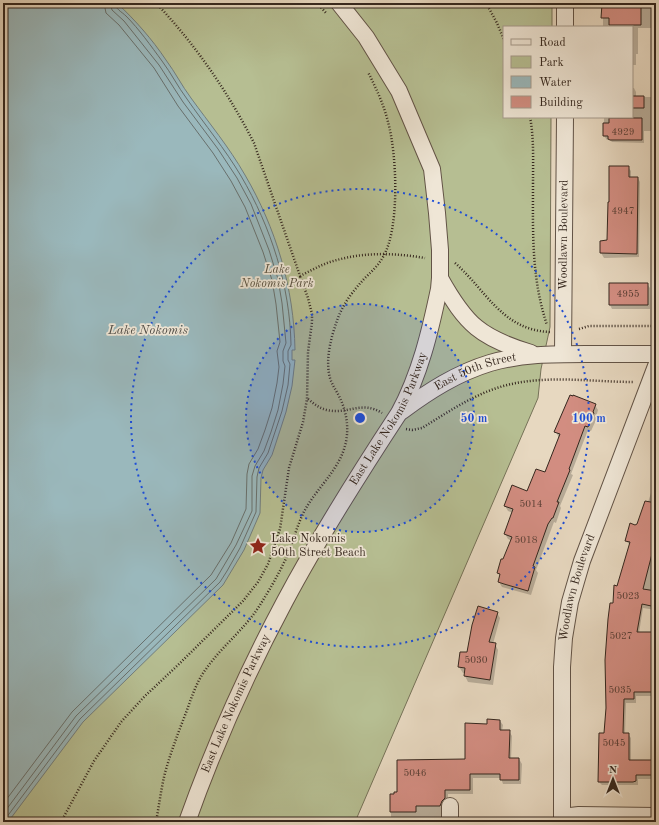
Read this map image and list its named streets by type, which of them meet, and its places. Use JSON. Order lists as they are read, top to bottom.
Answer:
{
  "streets": {
    "street": ["Woodlawn Boulevard", "East 50th Street", "East Lake Nokomis Parkway"]
  },
  "crossings": [
    ["Woodlawn Boulevard", "East 50th Street"],
    ["East 50th Street", "East Lake Nokomis Parkway"]
  ],
  "water": ["Lake Nokomis"],
  "parks": ["Lake Nokomis Park"],
  "places": {
    "place": ["Lake Nokomis 50th Street Beach"]
  },
  "house_numbers": [
    "4929",
    "4947",
    "4955",
    "5014",
    "5018",
    "5023",
    "5027",
    "5030",
    "5035",
    "5045",
    "5046"
  ],
  "legend": [
    "Road",
    "Park",
    "Water",
    "Building"
  ],
  "north": "top",
  "rings": ["50 m", "100 m"]
}
